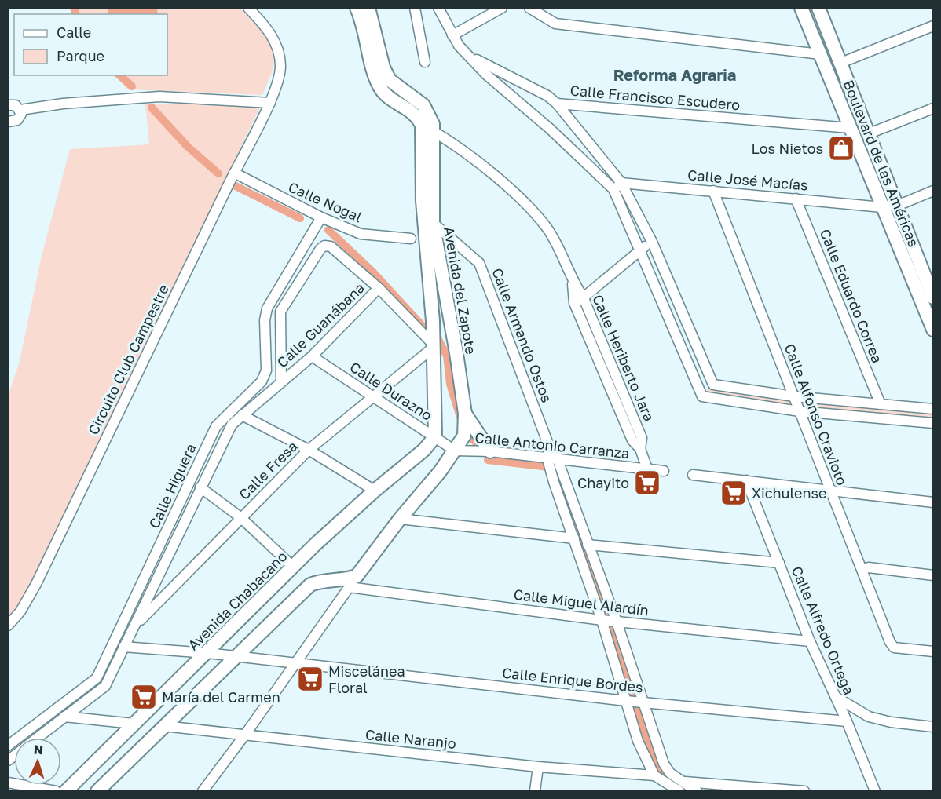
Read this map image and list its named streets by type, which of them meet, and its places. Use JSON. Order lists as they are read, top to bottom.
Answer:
{
  "streets": {
    "main road": ["Boulevard de las Américas", "Avenida del Zapote", "Avenida Chabacano"],
    "street": [
      "Calle Francisco Escudero",
      "Calle José Macías",
      "Calle Nogal",
      "Calle Eduardo Correa",
      "Calle Guanábana",
      "Calle Armando Ostos",
      "Calle Heriberto Jara",
      "Circuito Club Campestre",
      "Calle Durazno",
      "Calle Alfonso Cravioto",
      "Calle Antonio Carranza",
      "Calle Fresa",
      "Calle Higuera",
      "Calle Miguel Alardín",
      "Calle Alfredo Ortega",
      "Calle Enrique Bordes",
      "Calle Naranjo"
    ]
  },
  "crossings": [
    ["Calle Francisco Escudero", "Boulevard de las Américas"],
    ["Boulevard de las Américas", "Calle José Macías"],
    ["Calle José Macías", "Calle Eduardo Correa"],
    ["Calle José Macías", "Calle Alfonso Cravioto"],
    ["Calle Nogal", "Circuito Club Campestre"],
    ["Calle Nogal", "Calle Higuera"],
    ["Avenida del Zapote", "Calle Armando Ostos"],
    ["Avenida del Zapote", "Calle Heriberto Jara"],
    ["Avenida del Zapote", "Calle Durazno"],
    ["Avenida del Zapote", "Calle Antonio Carranza"],
    ["Avenida del Zapote", "Calle Fresa"],
    ["Avenida del Zapote", "Avenida Chabacano"],
    ["Calle Guanábana", "Calle Durazno"],
    ["Calle Guanábana", "Calle Higuera"],
    ["Calle Armando Ostos", "Calle Antonio Carranza"],
    ["Calle Armando Ostos", "Calle Miguel Alardín"],
    ["Calle Armando Ostos", "Calle Enrique Bordes"],
    ["Calle Armando Ostos", "Calle Naranjo"],
    ["Calle Heriberto Jara", "Calle Antonio Carranza"],
    ["Calle Durazno", "Calle Antonio Carranza"],
    ["Calle Durazno", "Calle Fresa"],
    ["Calle Durazno", "Avenida Chabacano"],
    ["Calle Fresa", "Calle Higuera"],
    ["Calle Higuera", "Calle Enrique Bordes"],
    ["Avenida Chabacano", "Calle Enrique Bordes"],
    ["Calle Miguel Alardín", "Calle Alfredo Ortega"],
    ["Calle Alfredo Ortega", "Calle Enrique Bordes"]
  ],
  "districts": ["Reforma Agraria"],
  "places": {
    "shop": ["Los Nietos"],
    "supermarket": [
      "Chayito",
      "Xichulense",
      "Miscelánea Floral",
      "María del Carmen"
    ]
  },
  "legend": ["Calle", "Parque"],
  "north": "top"
}
